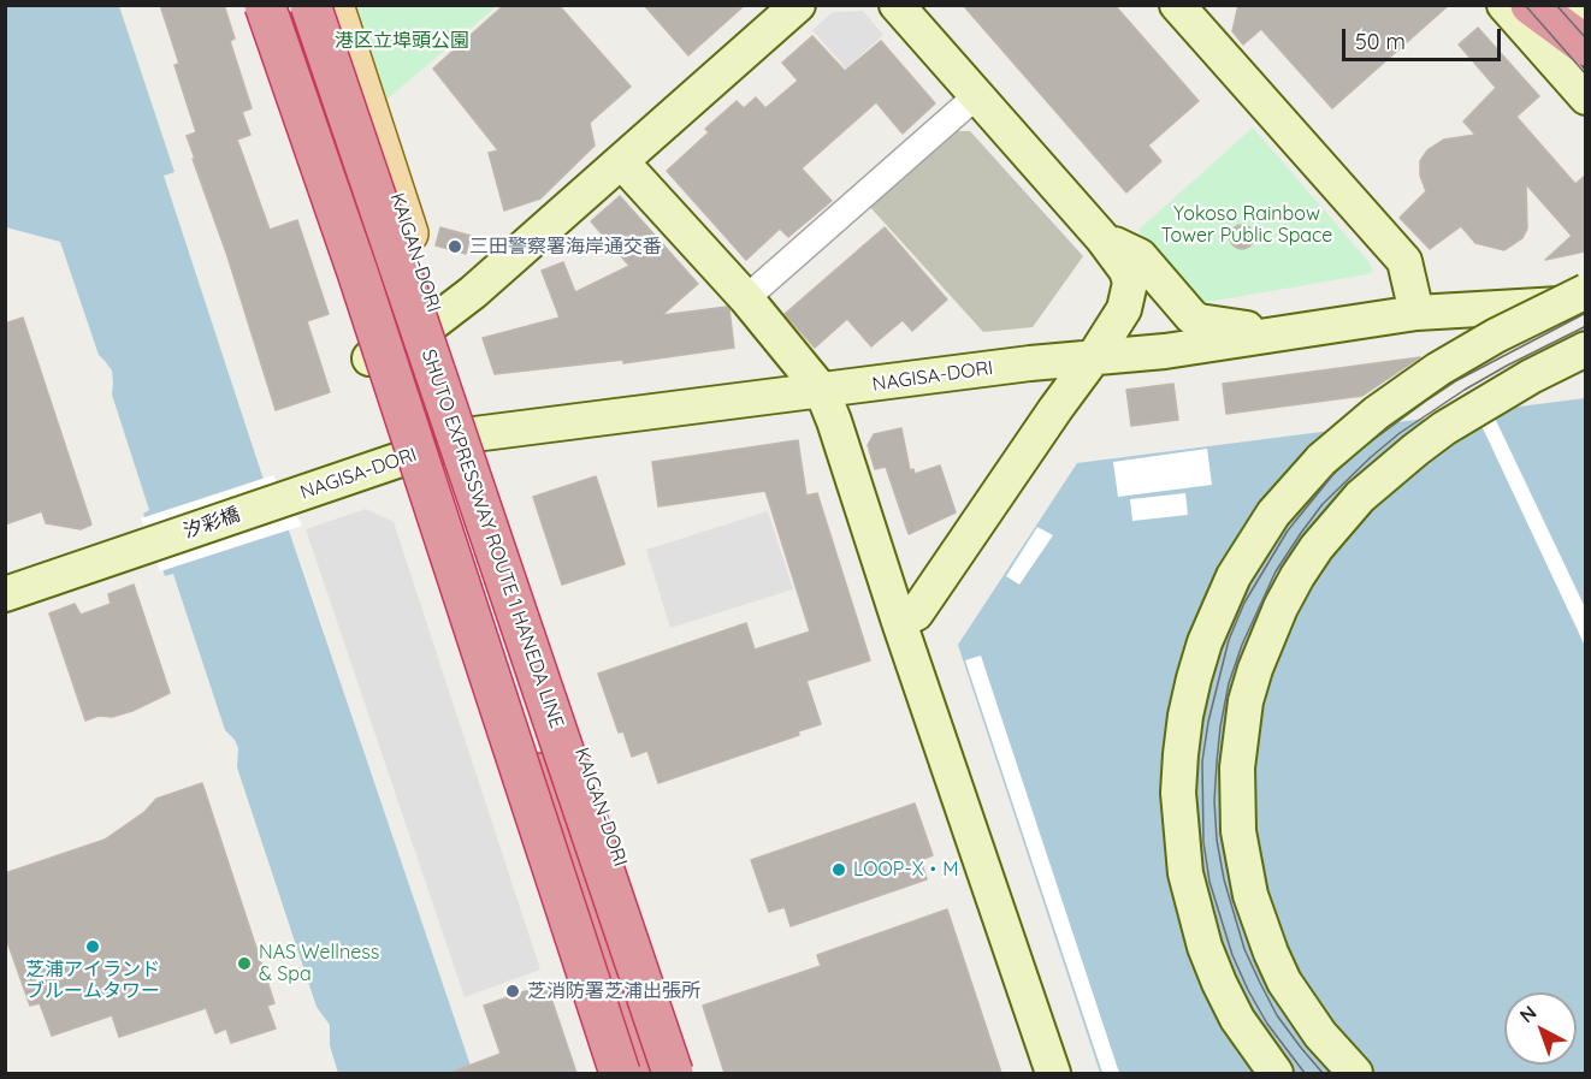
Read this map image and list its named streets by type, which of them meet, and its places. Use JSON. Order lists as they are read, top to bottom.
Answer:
{
  "streets": {
    "highway": ["SHUTO EXPRESSWAY ROUTE 1 HANEDA LINE"],
    "main road": ["KAIGAN-DORI"],
    "street": ["NAGISA-DORI", "汐彩橋"]
  },
  "crossings": [
    ["KAIGAN-DORI", "NAGISA-DORI"],
    ["KAIGAN-DORI", "SHUTO EXPRESSWAY ROUTE 1 HANEDA LINE"],
    ["NAGISA-DORI", "汐彩橋"]
  ],
  "parks": ["港区立埠頭公園", "Yokoso Rainbow Tower Public Space"],
  "places": [
    "三田警察署海岸通交番",
    "LOOP-X・M",
    "芝浦アイランド ブルームタワー",
    "NAS Wellness & Spa",
    "芝消防署芝浦出張所"
  ],
  "scale_bar": "50 m",
  "north": "top left"
}
